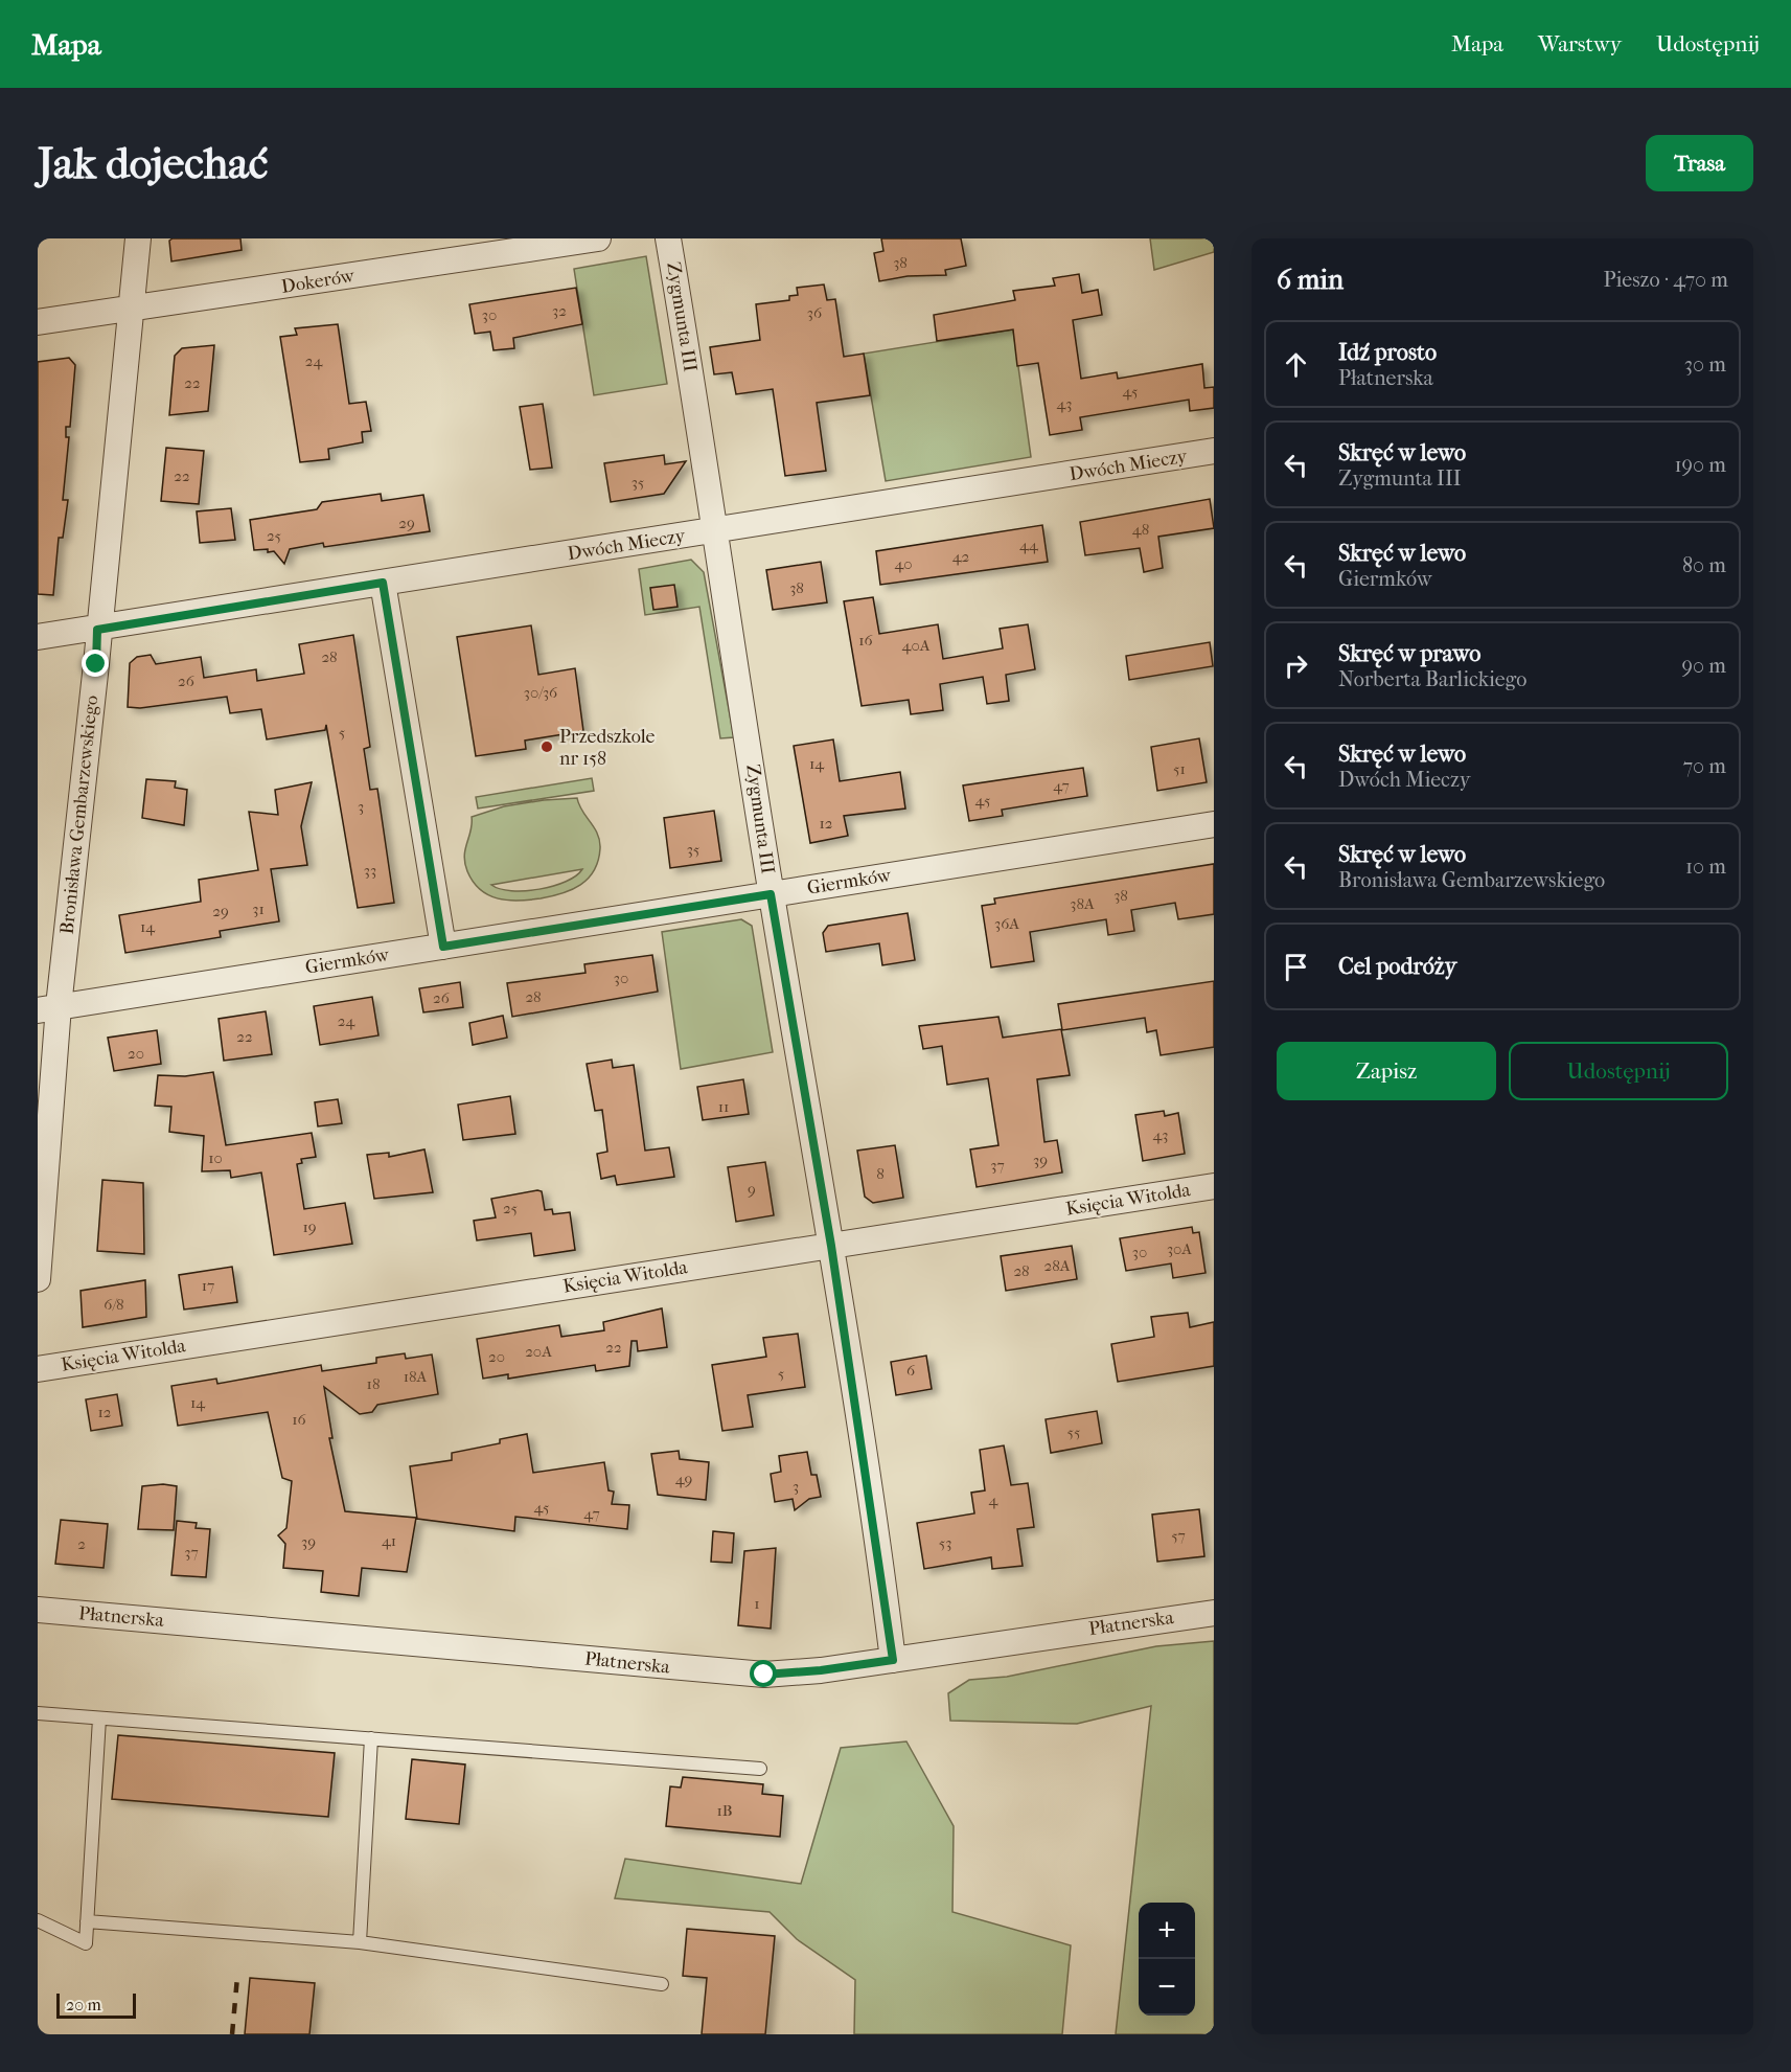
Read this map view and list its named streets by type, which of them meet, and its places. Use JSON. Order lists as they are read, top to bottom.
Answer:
{
  "streets": {
    "street": [
      "Dokerów",
      "Zygmunta III",
      "Dwóch Mieczy",
      "Bronisława Gembarzewskiego",
      "Giermków",
      "Księcia Witolda",
      "Płatnerska"
    ]
  },
  "crossings": [
    ["Dokerów", "Bronisława Gembarzewskiego"],
    ["Zygmunta III", "Dwóch Mieczy"],
    ["Zygmunta III", "Giermków"],
    ["Zygmunta III", "Księcia Witolda"],
    ["Zygmunta III", "Płatnerska"],
    ["Dwóch Mieczy", "Bronisława Gembarzewskiego"],
    ["Bronisława Gembarzewskiego", "Giermków"]
  ],
  "places": ["Przedszkole nr 158"],
  "house_numbers": [
    "38",
    "32",
    "36",
    "30",
    "24",
    "22",
    "45",
    "43",
    "22",
    "35",
    "29",
    "48",
    "25",
    "44",
    "42",
    "40",
    "38",
    "16",
    "40A",
    "28",
    "26",
    "30/36",
    "5",
    "14",
    "51",
    "47",
    "45",
    "3",
    "12",
    "35",
    "33",
    "38",
    "38A",
    "31",
    "29",
    "36A",
    "14",
    "30",
    "28",
    "26",
    "24",
    "22",
    "20",
    "11",
    "43",
    "10",
    "39",
    "37",
    "8",
    "9",
    "25",
    "19",
    "30A",
    "30",
    "28A",
    "28",
    "17",
    "6/8",
    "22",
    "20A",
    "20",
    "6",
    "5",
    "18A",
    "18",
    "14",
    "12",
    "16",
    "55",
    "49",
    "3",
    "4",
    "45",
    "47",
    "57",
    "41",
    "39",
    "53",
    "2",
    "37",
    "1",
    "1B"
  ],
  "scale_bar": "20 m",
  "page": {
    "header": "Mapa",
    "nav": ["Mapa", "Warstwy", "Udostępnij"],
    "buttons": [
      "Trasa",
      ["Zapisz", "Udostępnij"]
    ],
    "title": "Jak dojechać",
    "heading": ["6 min", "Pieszo · 470 m"],
    "list": [
      ["Idź prosto", "Płatnerska", "30 m"],
      ["Skręć w lewo", "Zygmunta III", "190 m"],
      ["Skręć w lewo", "Giermków", "80 m"],
      ["Skręć w prawo", "Norberta Barlickiego", "90 m"],
      ["Skręć w lewo", "Dwóch Mieczy", "70 m"],
      ["Skręć w lewo", "Bronisława Gembarzewskiego", "10 m"],
      "Cel podróży"
    ],
    "map_buttons": ["+", "−"],
    "scale": "20 m"
  }
}
